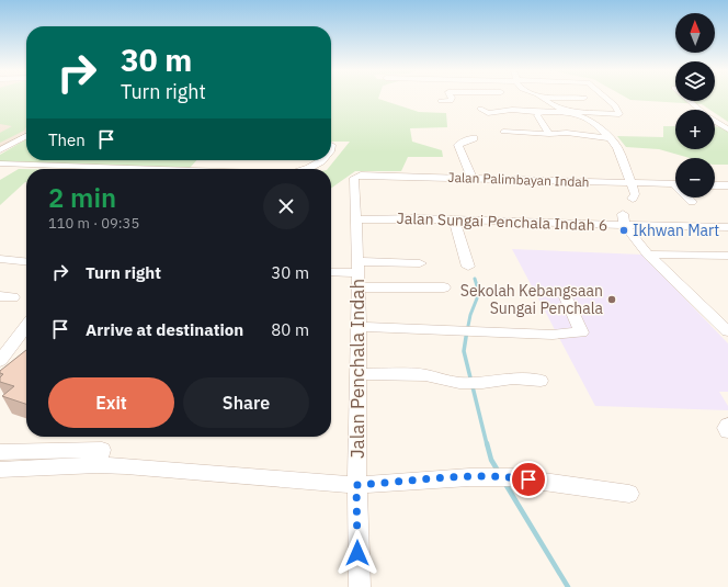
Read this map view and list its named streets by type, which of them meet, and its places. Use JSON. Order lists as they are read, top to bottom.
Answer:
{
  "streets": {
    "street": ["Jalan Palimbayan Indah", "Jalan Sungai Penchala Indah 6", "Jalan Penchala Indah"]
  },
  "crossings": [
    ["Jalan Palimbayan Indah", "Jalan Penchala Indah"],
    ["Jalan Sungai Penchala Indah 6", "Jalan Penchala Indah"]
  ],
  "places": ["Ikhwan Mart", "Sekolah Kebangsaan Sungai Penchala"],
  "north": "top",
  "page": {
    "map_buttons": ["+", "−"],
    "turn": ["30 m", "Turn right"],
    "then": "Then",
    "heading": ["2 min", "110 m · 09:35"],
    "list": [
      {
        "name": "Turn right",
        "value": "30 m"
      },
      {
        "name": "Arrive at destination",
        "value": "80 m"
      }
    ],
    "buttons": ["Exit", "Share"]
  }
}
